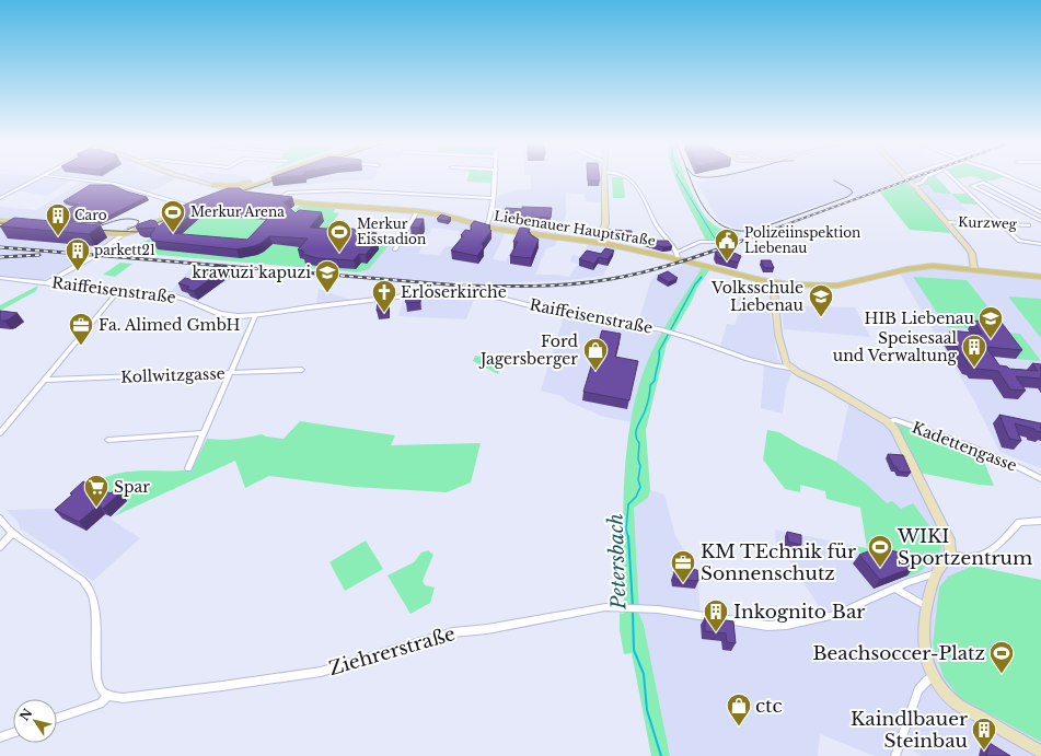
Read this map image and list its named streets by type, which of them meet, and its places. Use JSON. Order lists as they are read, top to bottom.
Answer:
{
  "streets": {
    "main road": ["Liebenauer Hauptstraße"],
    "street": [
      "Kurzweg",
      "Raiffeisenstraße",
      "Kollwitzgasse",
      "Kadettengasse",
      "Ziehrerstraße"
    ]
  },
  "water": ["Petersbach"],
  "places": {
    "sports": [
      "Merkur Arena",
      "Merkur Eisstadion",
      "WIKI Sportzentrum",
      "Beachsoccer-Platz"
    ],
    "building": [
      "Caro",
      "parkett21",
      "Speisesaal und Verwaltung",
      "Inkognito Bar",
      "Kaindlbauer Steinbau"
    ],
    "public building": ["Polizeiinspektion Liebenau"],
    "school or university": ["krawuzi kapuzi", "Volksschule Liebenau", "HIB Liebenau"],
    "church": ["Erlöserkirche"],
    "office": ["Fa. Alimed GmbH", "KM TEchnik für Sonnenschutz"],
    "shop": ["Ford Jagersberger", "ctc"],
    "supermarket": ["Spar"]
  },
  "north": "top left"
}
